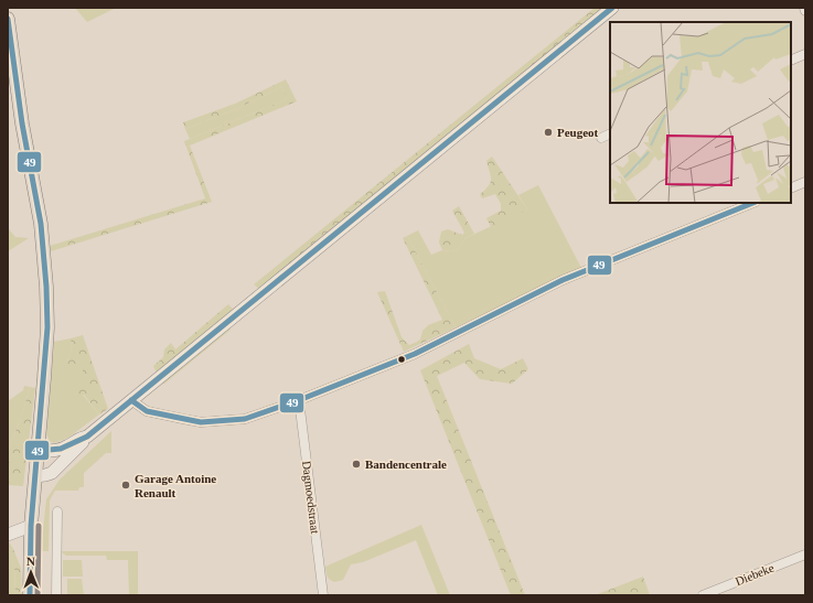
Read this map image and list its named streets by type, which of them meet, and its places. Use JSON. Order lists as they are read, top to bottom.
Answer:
{
  "streets": {
    "street": ["Dagmoedstraat", "Diebeke"]
  },
  "places": ["Peugeot", "Bandencentrale", "Garage Antoine Renault"],
  "lines": ["transit line 49"],
  "north": "top"
}
